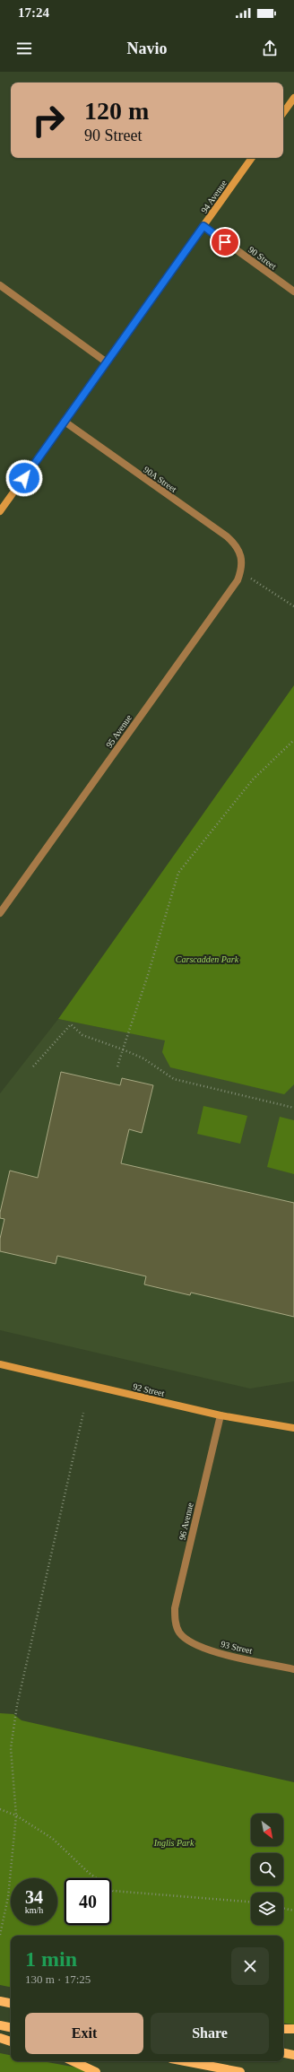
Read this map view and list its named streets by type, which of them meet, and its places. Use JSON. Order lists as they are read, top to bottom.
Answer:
{
  "streets": {
    "street": [
      "94 Avenue",
      "90 Street",
      "90A Street",
      "95 Avenue",
      "92 Street",
      "96 Avenue",
      "93 Street"
    ]
  },
  "crossings": [
    ["94 Avenue", "90 Street"],
    ["94 Avenue", "90A Street"],
    ["90A Street", "95 Avenue"],
    ["92 Street", "96 Avenue"],
    ["96 Avenue", "93 Street"]
  ],
  "parks": ["Carscadden Park", "Inglis Park"],
  "north": "bottom right",
  "page": {
    "status": "17:24",
    "header": "Navio",
    "turn": ["120 m", "90 Street"],
    "speed": "34 km/h",
    "limit": "40",
    "heading": ["1 min", "130 m · 17:25"],
    "buttons": ["Exit", "Share"]
  }
}
